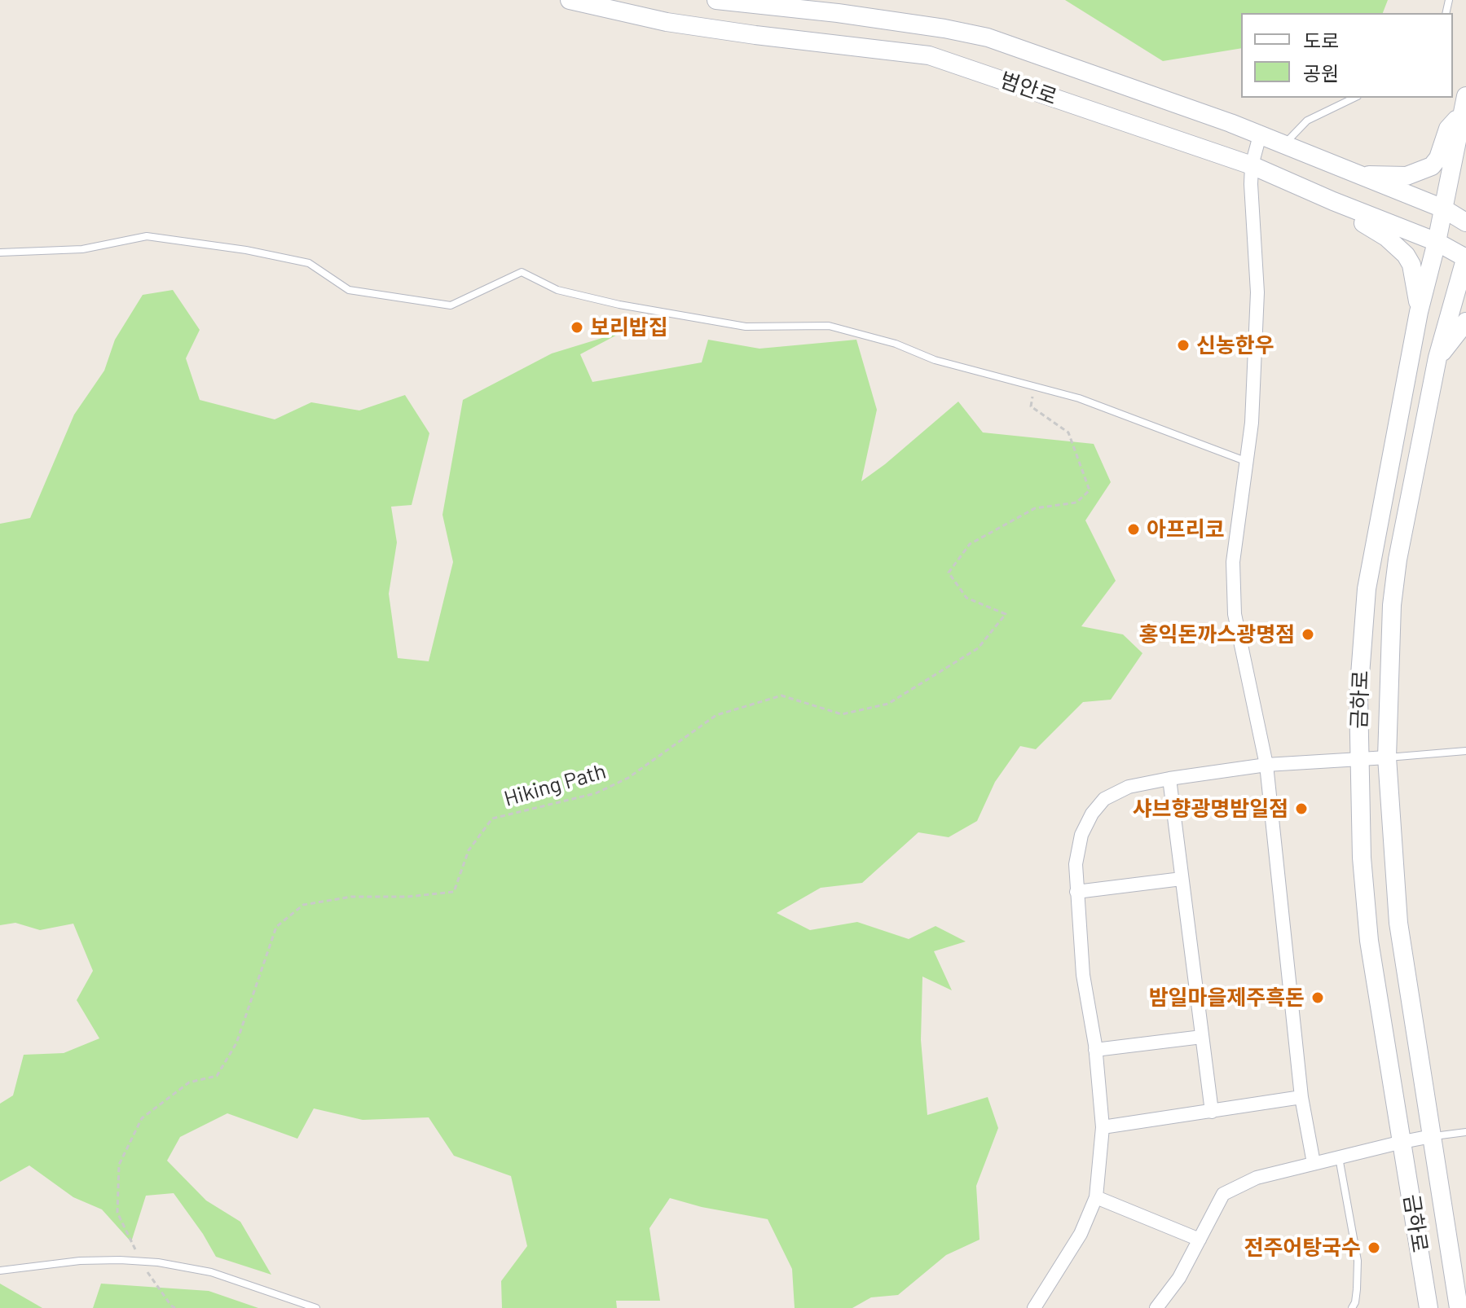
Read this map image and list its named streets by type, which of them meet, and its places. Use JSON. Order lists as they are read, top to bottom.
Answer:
{
  "streets": {
    "main road": ["범안로", "금하로"],
    "path": ["Hiking Path"]
  },
  "crossings": [
    ["범안로", "금하로"]
  ],
  "places": [
    "보리밥집",
    "신농한우",
    "아프리코",
    "홍익돈까스광명점",
    "샤브향광명밤일점",
    "밤일마을제주흑돈",
    "전주어탕국수"
  ],
  "legend": ["도로", "공원"]
}
